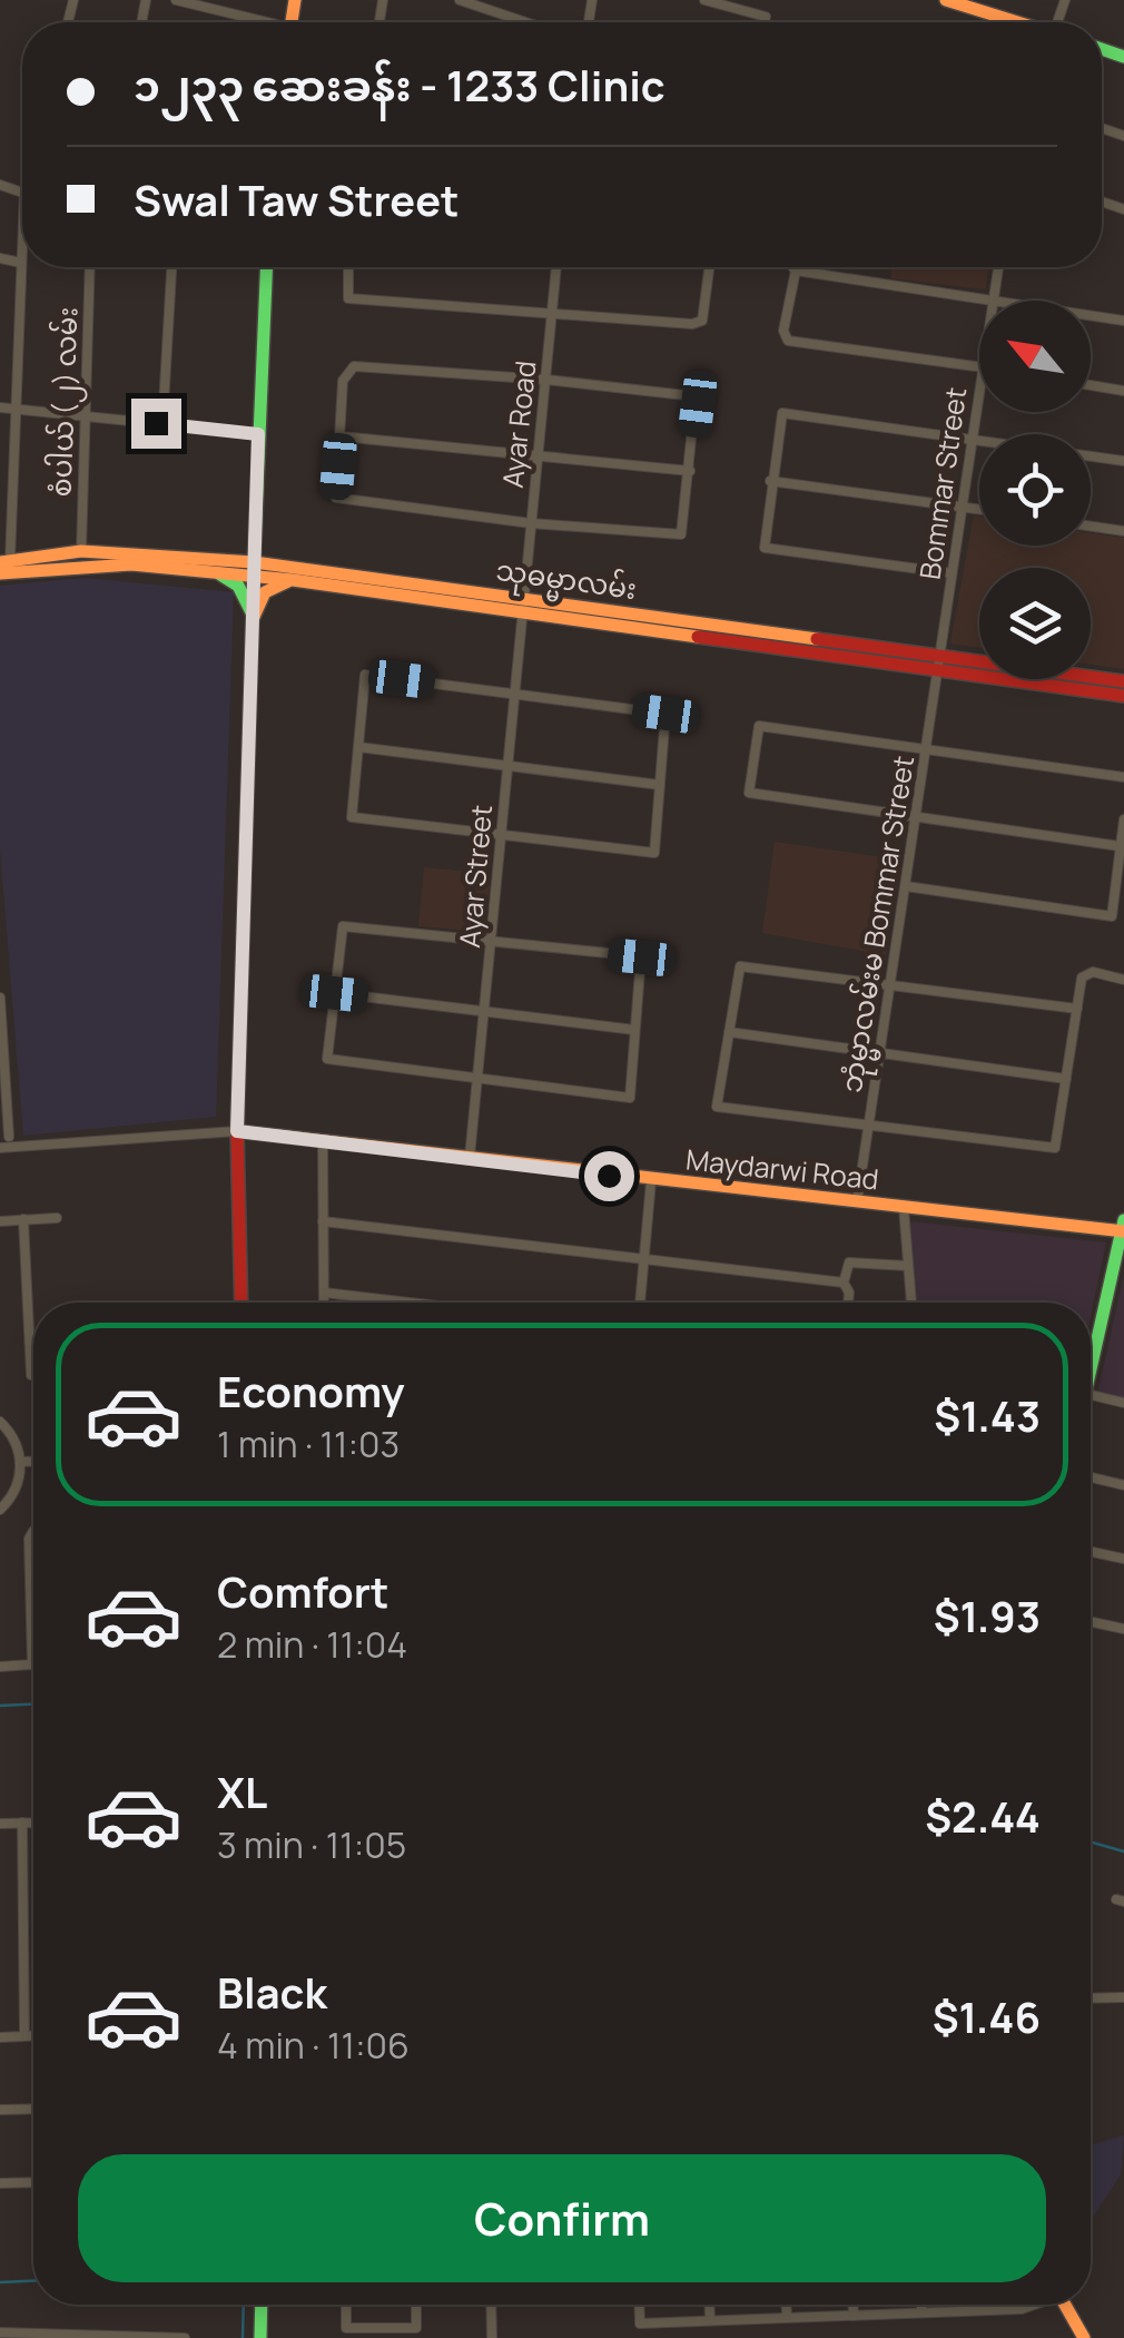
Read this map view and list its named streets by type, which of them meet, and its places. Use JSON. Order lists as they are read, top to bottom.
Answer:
{
  "streets": {
    "main road": ["သုဓမ္မာလမ်း", "Maydarwi Road"],
    "street": [
      "စံပါယ် (၂) လမ်း",
      "Ayar Road",
      "Bommar Street",
      "Ayar Street",
      "ဘုံမ္မာလမ်းမ Bommar Street"
    ]
  },
  "crossings": [
    ["စံပါယ် (၂) လမ်း", "သုဓမ္မာလမ်း"],
    ["Ayar Road", "သုဓမ္မာလမ်း"],
    ["Ayar Road", "Ayar Street"],
    ["Bommar Street", "သုဓမ္မာလမ်း"],
    ["Bommar Street", "ဘုံမ္မာလမ်းမ Bommar Street"],
    ["သုဓမ္မာလမ်း", "Ayar Street"],
    ["သုဓမ္မာလမ်း", "ဘုံမ္မာလမ်းမ Bommar Street"],
    ["Ayar Street", "Maydarwi Road"],
    ["ဘုံမ္မာလမ်းမ Bommar Street", "Maydarwi Road"]
  ],
  "north": "top left",
  "page": {
    "banner": ["၁၂၃၃ ဆေးခန်း - 1233 Clinic", "Swal Taw Street"],
    "list": [
      {
        "name": "Economy",
        "note": "1 min · 11:03",
        "value": "$1.43"
      },
      {
        "name": "Comfort",
        "note": "2 min · 11:04",
        "value": "$1.93"
      },
      {
        "name": "XL",
        "note": "3 min · 11:05",
        "value": "$2.44"
      },
      {
        "name": "Black",
        "note": "4 min · 11:06",
        "value": "$1.46"
      }
    ],
    "buttons": "Confirm"
  }
}
